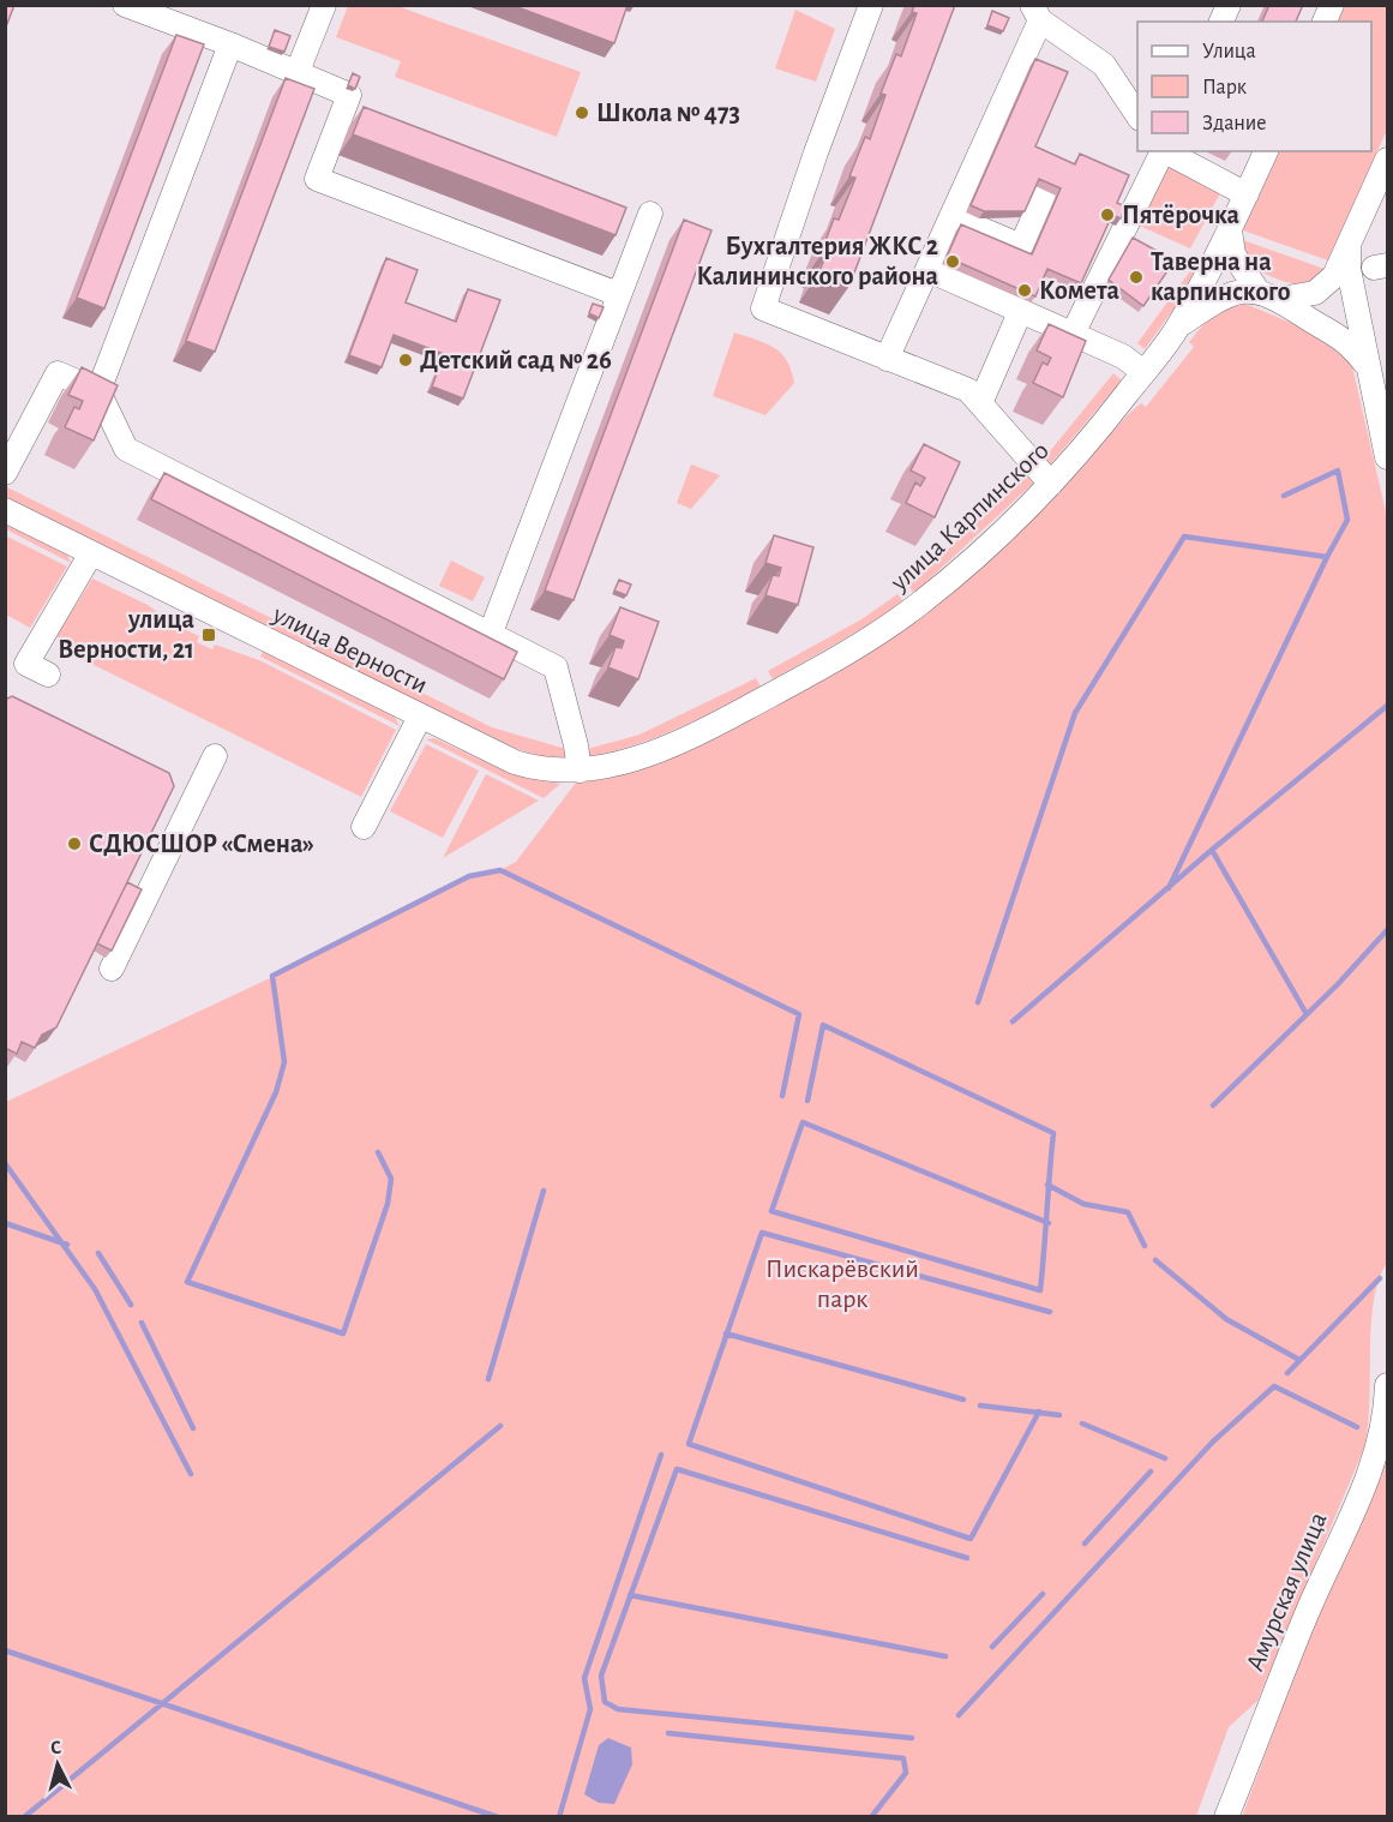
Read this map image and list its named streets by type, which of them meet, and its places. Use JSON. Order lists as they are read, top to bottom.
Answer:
{
  "streets": {
    "street": ["улица Карпинского", "улица Верности", "Амурская улица"]
  },
  "crossings": [
    ["улица Карпинского", "улица Верности"]
  ],
  "parks": ["Пискарёвский парк"],
  "places": {
    "other": [
      "Школа № 473",
      "Пятёрочка",
      "Бухгалтерия ЖКС 2 Калининского района",
      "Таверна на карпинского",
      "Комета",
      "Детский сад № 26",
      "СДЮСШОР «Смена»"
    ],
    "transit": ["улица Верности, 21"]
  },
  "legend": ["Улица", "Парк", "Здание"],
  "north": "top"
}
